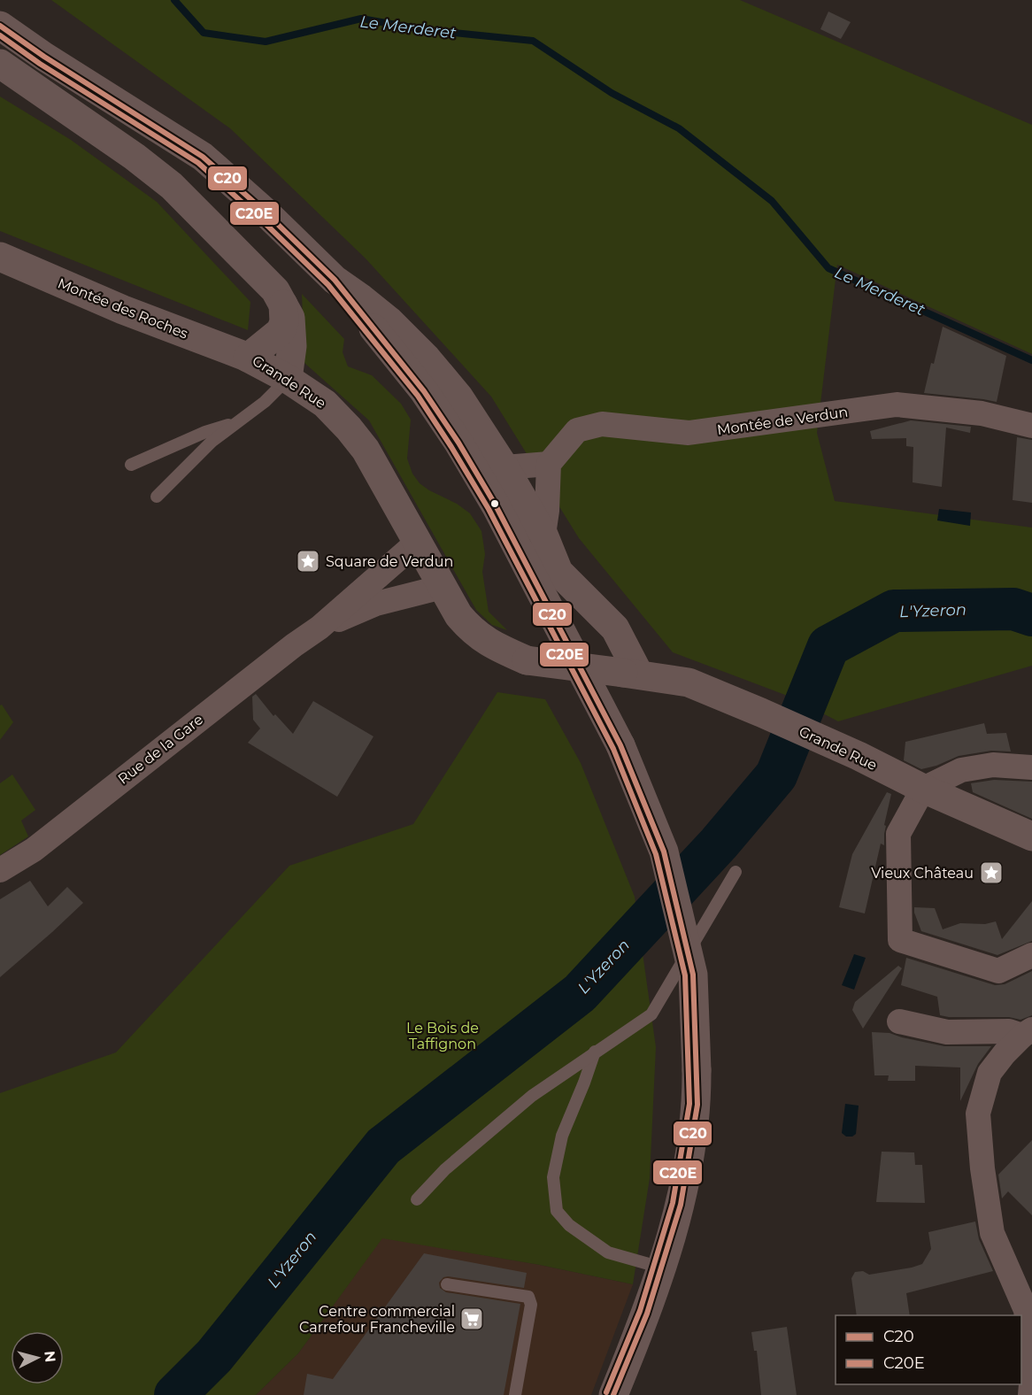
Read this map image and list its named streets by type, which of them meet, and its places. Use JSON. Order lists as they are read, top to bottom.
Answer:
{
  "streets": {
    "street": [
      "Montée des Roches",
      "Grande Rue",
      "Montée de Verdun",
      "Rue de la Gare"
    ]
  },
  "crossings": [
    ["Montée des Roches", "Grande Rue"],
    ["Grande Rue", "Rue de la Gare"]
  ],
  "water": ["Le Merderet", "L'Yzeron"],
  "parks": ["Le Bois de Taffignon"],
  "places": {
    "place": ["Square de Verdun", "Vieux Château"],
    "supermarket": ["Centre commercial Carrefour Francheville"]
  },
  "lines": ["transit line C20", "transit line C20E"],
  "legend": ["C20", "C20E"],
  "north": "right"
}
